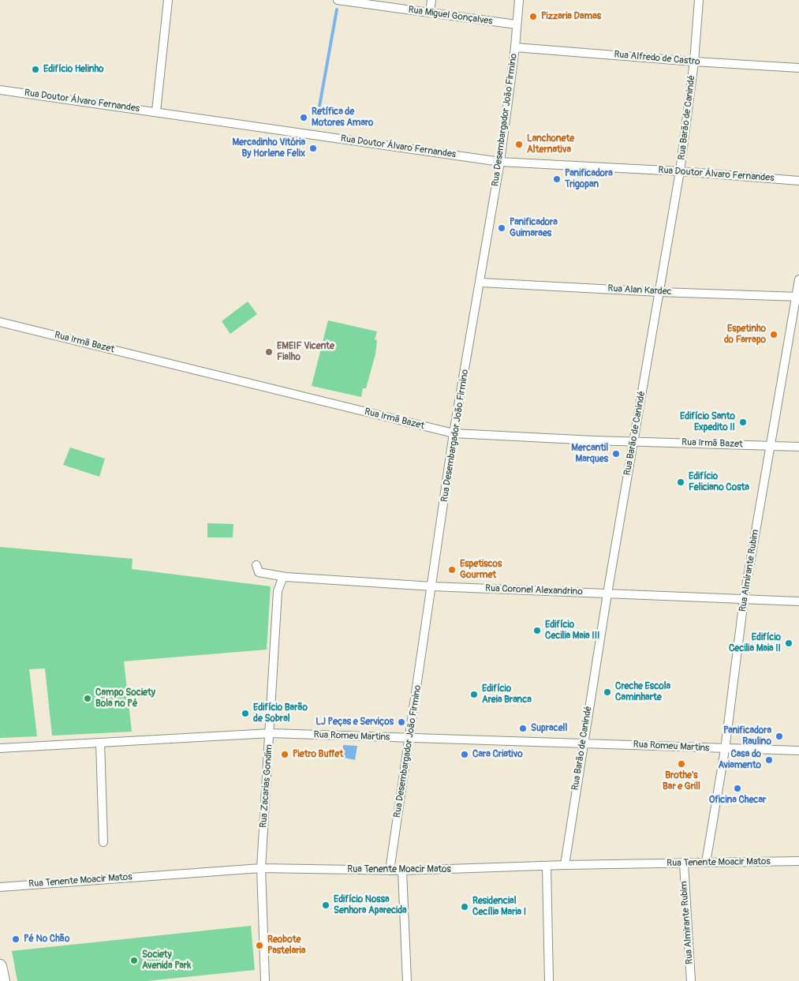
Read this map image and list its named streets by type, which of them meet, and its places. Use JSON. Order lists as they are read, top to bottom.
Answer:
{
  "streets": {
    "street": [
      "Rua Miguel Gonçalves",
      "Rua Alfredo de Castro",
      "Rua Doutor Álvaro Fernandes",
      "Rua Barão de Canindé",
      "Rua Desembargador João Firmino",
      "Rua Alan Kardec",
      "Rua Irmã Bazet",
      "Rua Almirante Rubim",
      "Rua Coronel Alexandrino",
      "Rua Romeu Martins",
      "Rua Zacarias Gondim",
      "Rua Tenente Moacir Matos"
    ]
  },
  "crossings": [
    ["Rua Miguel Gonçalves", "Rua Desembargador João Firmino"],
    ["Rua Alfredo de Castro", "Rua Barão de Canindé"],
    ["Rua Alfredo de Castro", "Rua Desembargador João Firmino"],
    ["Rua Doutor Álvaro Fernandes", "Rua Barão de Canindé"],
    ["Rua Doutor Álvaro Fernandes", "Rua Desembargador João Firmino"],
    ["Rua Barão de Canindé", "Rua Alan Kardec"],
    ["Rua Barão de Canindé", "Rua Irmã Bazet"],
    ["Rua Barão de Canindé", "Rua Coronel Alexandrino"],
    ["Rua Barão de Canindé", "Rua Romeu Martins"],
    ["Rua Barão de Canindé", "Rua Tenente Moacir Matos"],
    ["Rua Desembargador João Firmino", "Rua Alan Kardec"],
    ["Rua Desembargador João Firmino", "Rua Irmã Bazet"],
    ["Rua Desembargador João Firmino", "Rua Coronel Alexandrino"],
    ["Rua Desembargador João Firmino", "Rua Romeu Martins"],
    ["Rua Desembargador João Firmino", "Rua Tenente Moacir Matos"],
    ["Rua Alan Kardec", "Rua Almirante Rubim"],
    ["Rua Irmã Bazet", "Rua Almirante Rubim"],
    ["Rua Almirante Rubim", "Rua Coronel Alexandrino"],
    ["Rua Almirante Rubim", "Rua Romeu Martins"],
    ["Rua Almirante Rubim", "Rua Tenente Moacir Matos"],
    ["Rua Coronel Alexandrino", "Rua Zacarias Gondim"],
    ["Rua Romeu Martins", "Rua Zacarias Gondim"],
    ["Rua Zacarias Gondim", "Rua Tenente Moacir Matos"]
  ],
  "places": [
    "Pizzaria Damas",
    "Edifício Helinho",
    "Retífica de Motores Amaro",
    "Lanchonete Alternativa",
    "Mercadinho Vitória By Horlene Felix",
    "Panificadora Trigopan",
    "Panificadora Guimaraes",
    "Espetinho do Farrapo",
    "EMEIF Vicente Fialho",
    "Edifício Santo Expedito II",
    "Mercantil Marques",
    "Edifício Feliciano Costa",
    "Espetiscos Gourmet",
    "Edifício Cecilia Maia III",
    "Edifício Cecilia Maia II",
    "Creche Escola Caminharte",
    "Edifício Areia Branca",
    "Campo Society Bola no Pé",
    "Edifício Barão de Sobral",
    "LJ Peças e Serviços",
    "Supracell",
    "Panificadora Raulino",
    "Pietro Buffet",
    "Cara Criativo",
    "Casa do Aviamento",
    "Brothe's Bar e Grill",
    "Oficina Checar",
    "Edifício Nossa Senhora Aparecida",
    "Residencial Cecília Maria I",
    "Pé No Chão",
    "Reobote Pastelaria",
    "Society Avenida Park"
  ]
}
